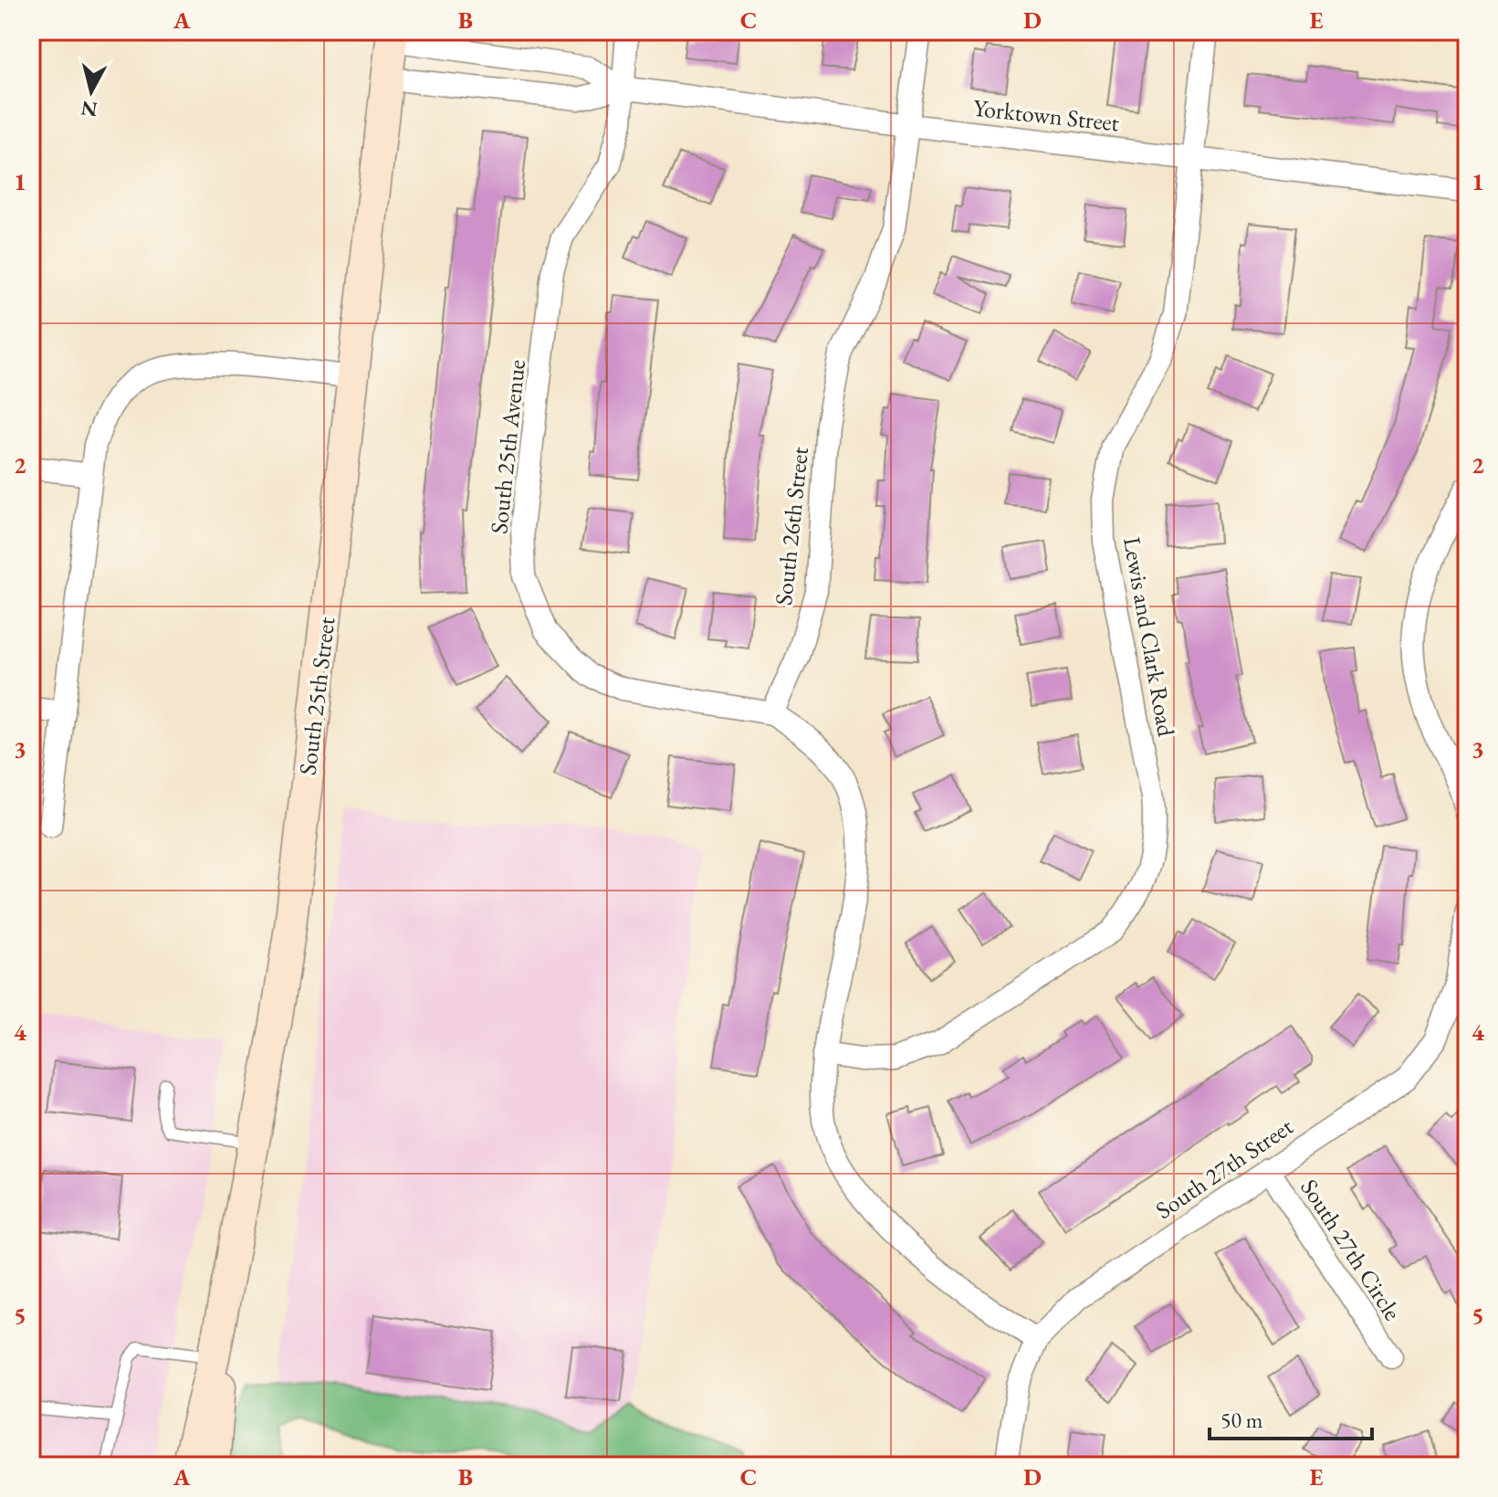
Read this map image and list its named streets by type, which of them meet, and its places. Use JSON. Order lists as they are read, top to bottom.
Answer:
{
  "streets": {
    "street": [
      "Yorktown Street",
      "South 25th Avenue",
      "South 26th Street",
      "Lewis and Clark Road",
      "South 25th Street",
      "South 27th Street",
      "South 27th Circle"
    ]
  },
  "crossings": [
    ["Yorktown Street", "South 25th Avenue"],
    ["Yorktown Street", "South 26th Street"],
    ["Yorktown Street", "Lewis and Clark Road"],
    ["Yorktown Street", "South 25th Street"],
    ["South 25th Avenue", "South 26th Street"],
    ["South 27th Street", "South 27th Circle"]
  ],
  "scale_bar": "50 m",
  "north": "bottom",
  "grid": {
    "columns": [
      "A",
      "B",
      "C",
      "D",
      "E"
    ],
    "rows": [
      "1",
      "2",
      "3",
      "4",
      "5"
    ]
  }
}
